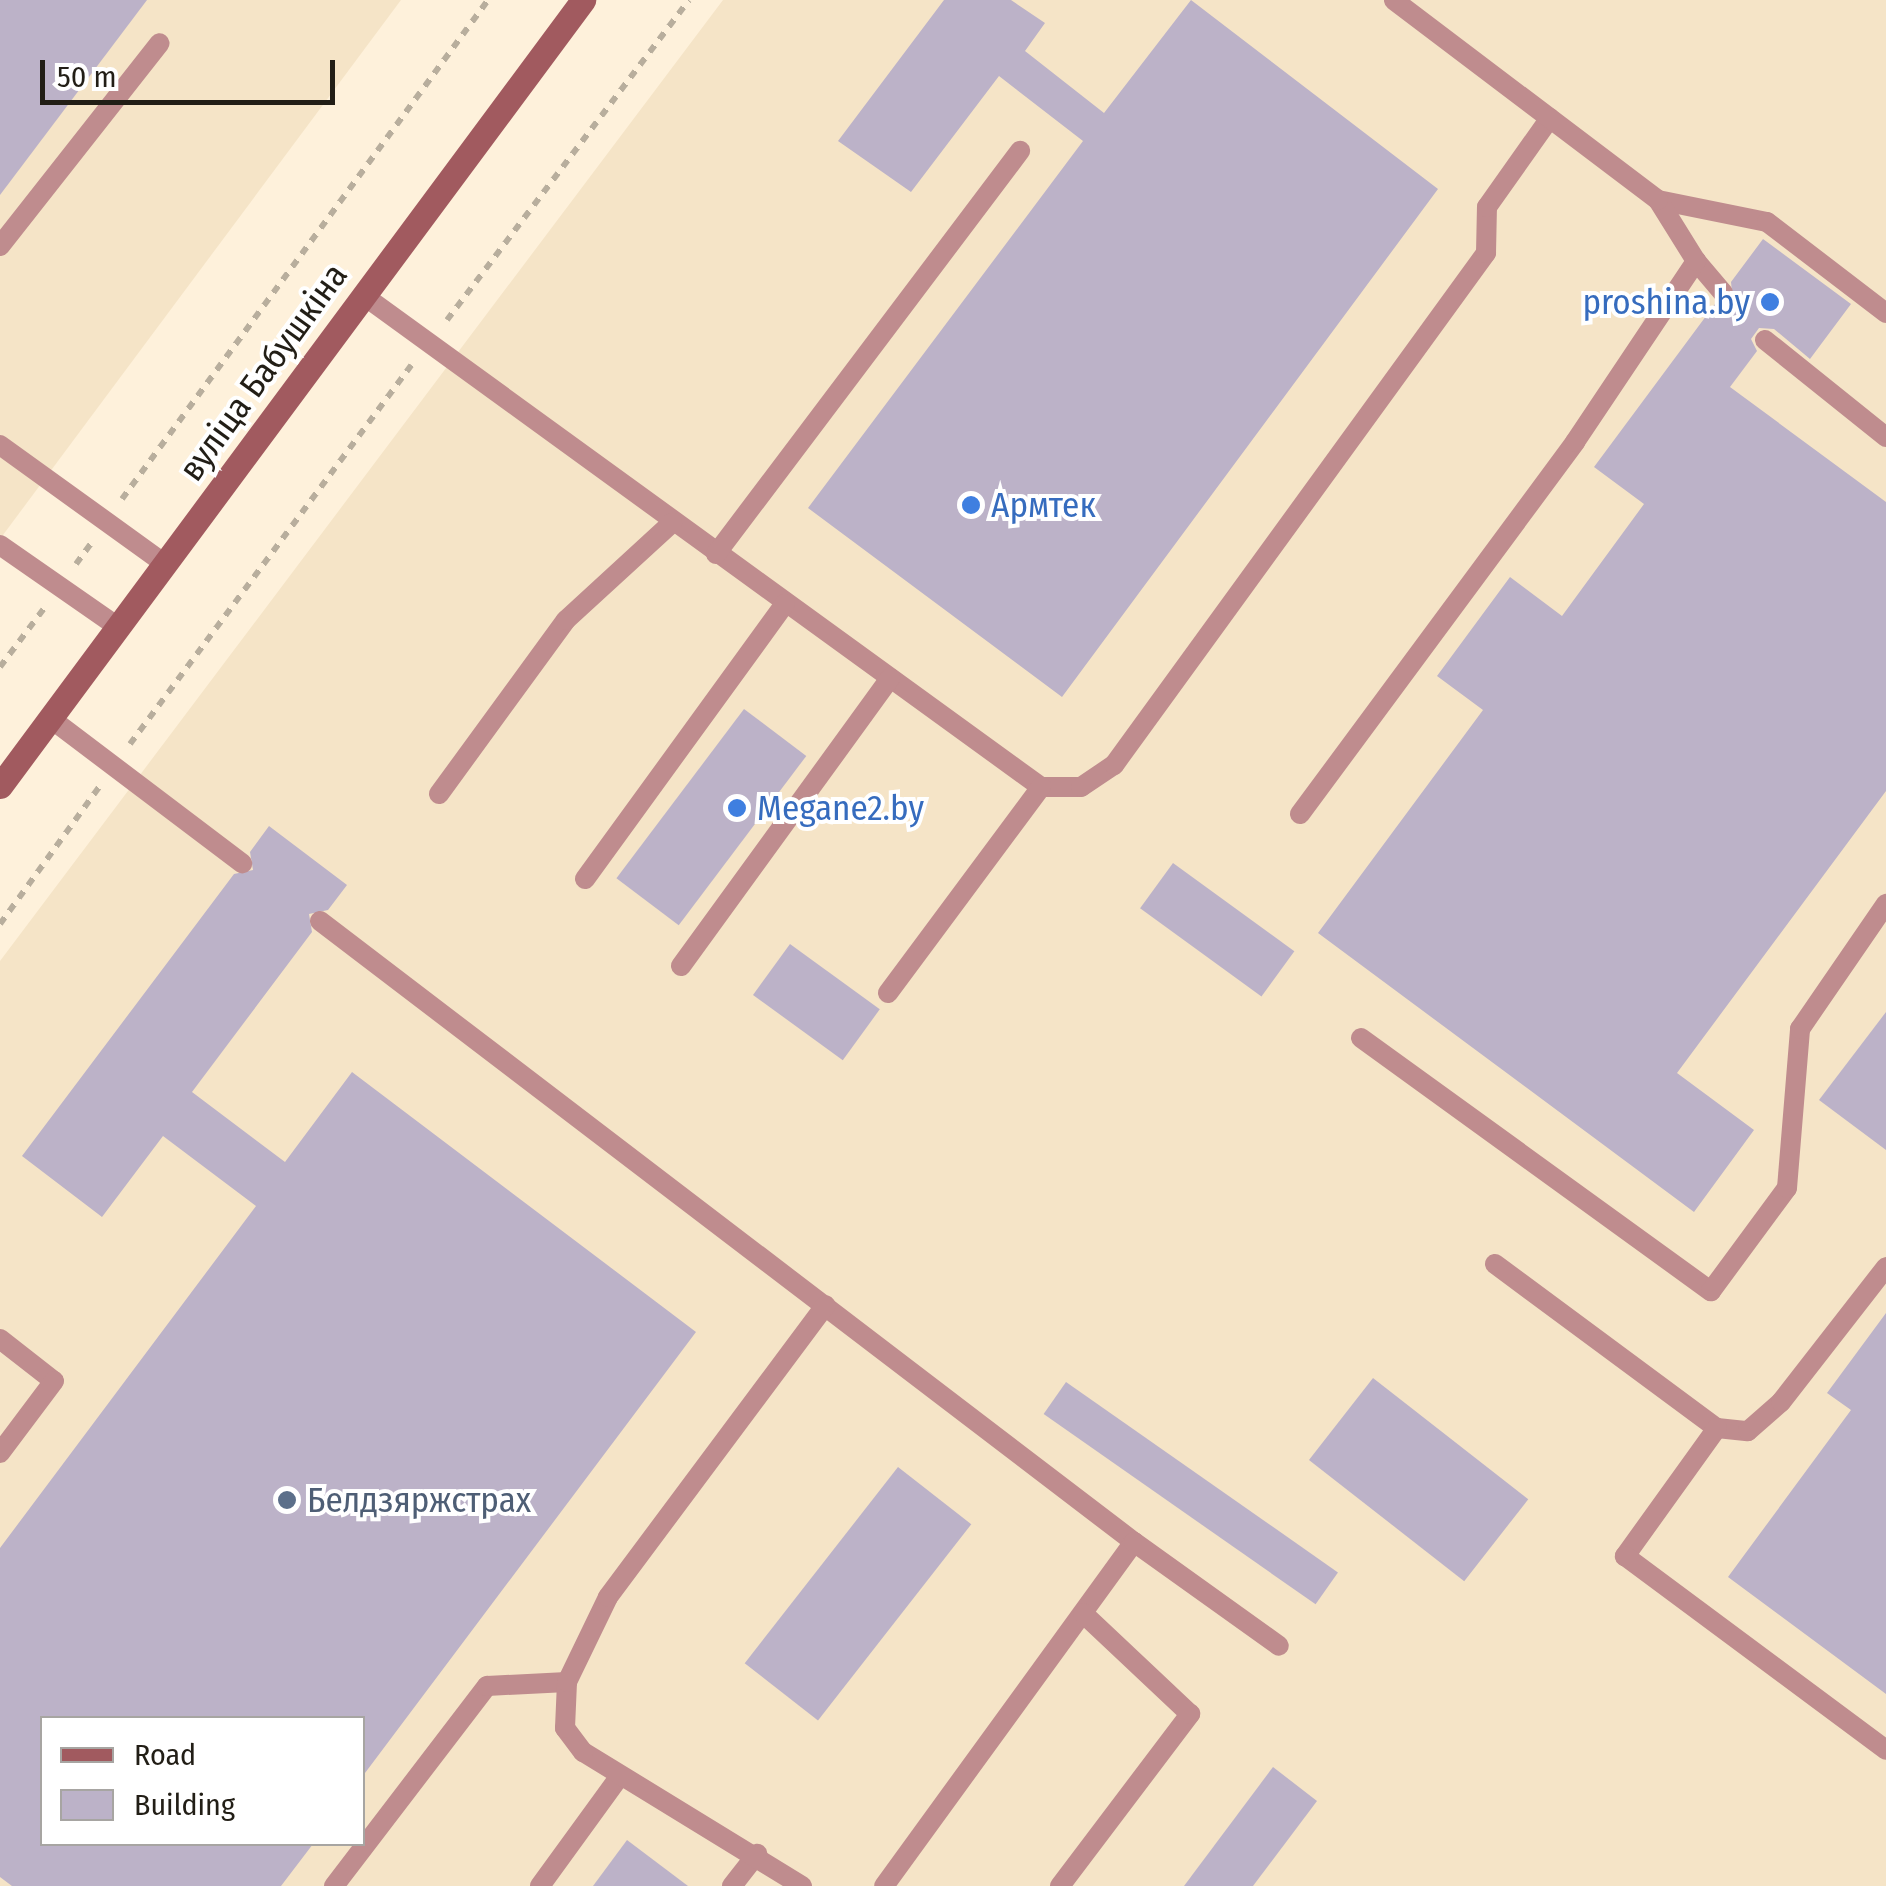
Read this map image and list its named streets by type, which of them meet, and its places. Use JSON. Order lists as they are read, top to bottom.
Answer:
{
  "streets": {
    "street": ["вуліца Бабушкіна"]
  },
  "places": [
    "proshina.by",
    "Армтек",
    "Megane2.by",
    "Белдзяржстрах"
  ],
  "legend": ["Road", "Building"],
  "scale_bar": "50 m"
}
